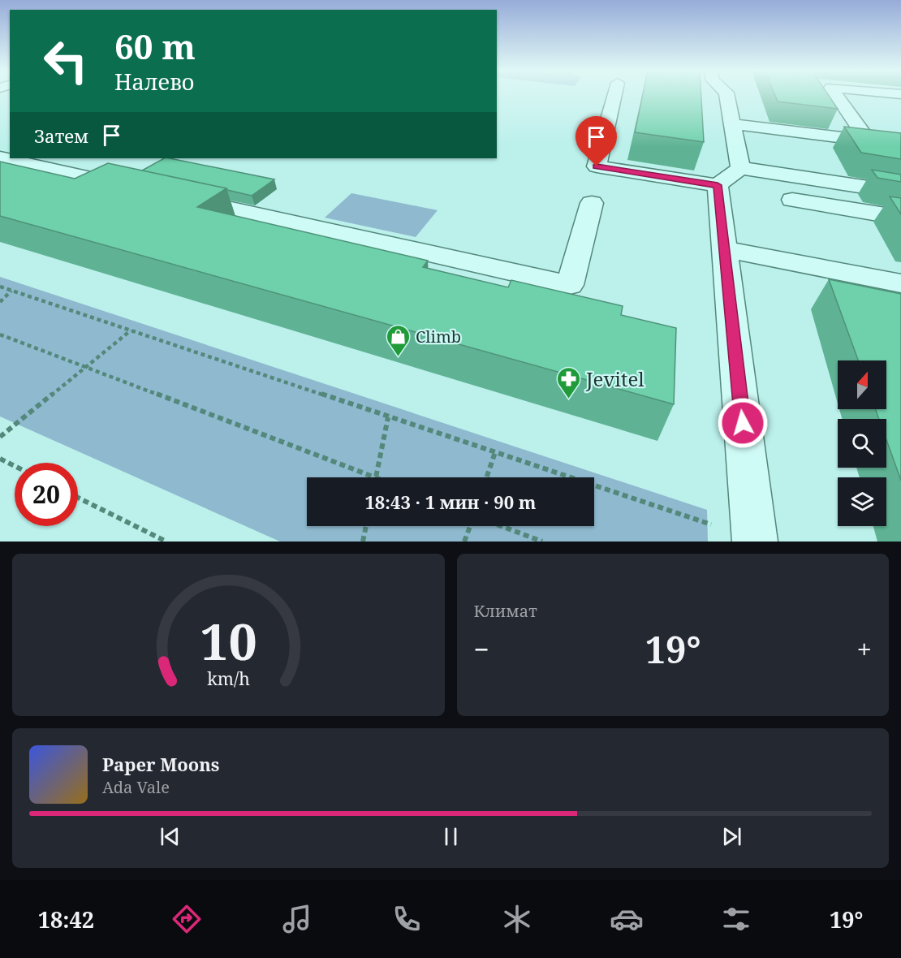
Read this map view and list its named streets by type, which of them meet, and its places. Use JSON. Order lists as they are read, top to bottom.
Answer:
{
  "places": {
    "shop": ["Climb"],
    "pharmacy": ["Jevitel"]
  },
  "north": "top",
  "page": {
    "turn": ["60 m", "Налево"],
    "then": "Затем",
    "limit": "20",
    "trip": "18:43 · 1 мин · 90 m",
    "tile": "Климат",
    "heat": ["−", "19°", "+"],
    "song": ["Paper Moons", "Ada Vale"],
    "tabs": ["18:42", "19°"],
    "gauge": ["10", "km/h"]
  }
}
